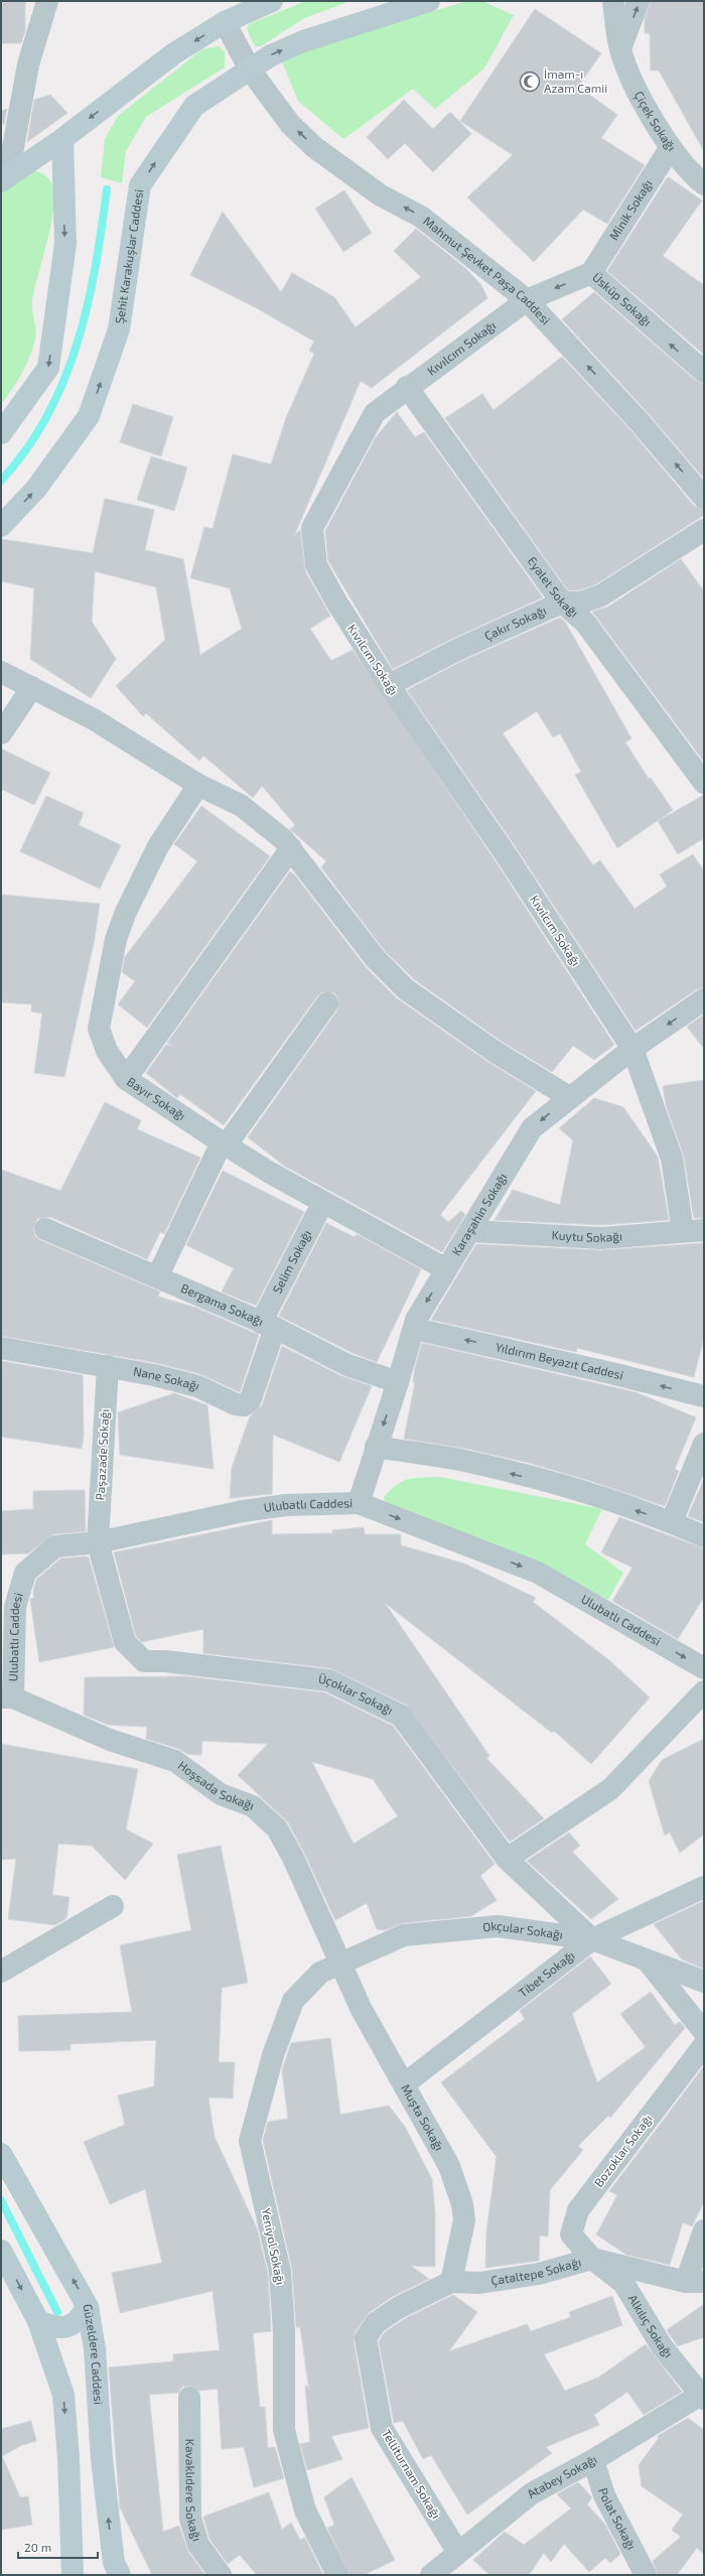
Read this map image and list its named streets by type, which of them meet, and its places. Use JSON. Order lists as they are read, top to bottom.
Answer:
{
  "streets": {
    "main road": ["Şehit Karakuşlar Caddesi", "Güzeldere Caddesi"],
    "street": [
      "Çiçek Sokağı",
      "Minik Sokağı",
      "Mahmut Şevket Paşa Caddesi",
      "Üsküp Sokağı",
      "Kıvılcım Sokağı",
      "Eyalet Sokağı",
      "Çakır Sokağı",
      "Bayır Sokağı",
      "Karaşahin Sokağı",
      "Kuytu Sokağı",
      "Selim Sokağı",
      "Bergama Sokağı",
      "Yıldırım Beyazıt Caddesi",
      "Nane Sokağı",
      "Paşazade Sokağı",
      "Ulubatlı Caddesi",
      "Üçoklar Sokağı",
      "Hoşsada Sokağı",
      "Okçular Sokağı",
      "Tibet Sokağı",
      "Muşta Sokağı",
      "Bozoklar Sokağı",
      "Yeniyol Sokağı",
      "Çataltepe Sokağı",
      "Alkılıç Sokağı",
      "Telliturnam Sokağı",
      "Atabey Sokağı",
      "Kavaklıdere Sokağı",
      "Polat Sokağı"
    ]
  },
  "crossings": [
    ["Çiçek Sokağı", "Minik Sokağı"],
    ["Minik Sokağı", "Üsküp Sokağı"],
    ["Şehit Karakuşlar Caddesi", "Mahmut Şevket Paşa Caddesi"],
    ["Mahmut Şevket Paşa Caddesi", "Üsküp Sokağı"],
    ["Mahmut Şevket Paşa Caddesi", "Kıvılcım Sokağı"],
    ["Üsküp Sokağı", "Kıvılcım Sokağı"],
    ["Kıvılcım Sokağı", "Eyalet Sokağı"],
    ["Kıvılcım Sokağı", "Çakır Sokağı"],
    ["Kıvılcım Sokağı", "Karaşahin Sokağı"],
    ["Kıvılcım Sokağı", "Kuytu Sokağı"],
    ["Eyalet Sokağı", "Çakır Sokağı"],
    ["Bayır Sokağı", "Karaşahin Sokağı"],
    ["Bayır Sokağı", "Selim Sokağı"],
    ["Karaşahin Sokağı", "Kuytu Sokağı"],
    ["Karaşahin Sokağı", "Bergama Sokağı"],
    ["Karaşahin Sokağı", "Yıldırım Beyazıt Caddesi"],
    ["Karaşahin Sokağı", "Ulubatlı Caddesi"],
    ["Selim Sokağı", "Bergama Sokağı"],
    ["Selim Sokağı", "Nane Sokağı"],
    ["Bergama Sokağı", "Nane Sokağı"],
    ["Nane Sokağı", "Paşazade Sokağı"],
    ["Paşazade Sokağı", "Ulubatlı Caddesi"],
    ["Paşazade Sokağı", "Üçoklar Sokağı"],
    ["Ulubatlı Caddesi", "Üçoklar Sokağı"],
    ["Ulubatlı Caddesi", "Hoşsada Sokağı"],
    ["Üçoklar Sokağı", "Okçular Sokağı"],
    ["Üçoklar Sokağı", "Tibet Sokağı"],
    ["Hoşsada Sokağı", "Okçular Sokağı"],
    ["Hoşsada Sokağı", "Muşta Sokağı"],
    ["Hoşsada Sokağı", "Yeniyol Sokağı"],
    ["Okçular Sokağı", "Tibet Sokağı"],
    ["Okçular Sokağı", "Muşta Sokağı"],
    ["Okçular Sokağı", "Yeniyol Sokağı"],
    ["Tibet Sokağı", "Muşta Sokağı"],
    ["Muşta Sokağı", "Yeniyol Sokağı"],
    ["Muşta Sokağı", "Çataltepe Sokağı"],
    ["Bozoklar Sokağı", "Çataltepe Sokağı"],
    ["Bozoklar Sokağı", "Alkılıç Sokağı"],
    ["Çataltepe Sokağı", "Alkılıç Sokağı"],
    ["Çataltepe Sokağı", "Telliturnam Sokağı"],
    ["Alkılıç Sokağı", "Atabey Sokağı"],
    ["Telliturnam Sokağı", "Atabey Sokağı"],
    ["Atabey Sokağı", "Polat Sokağı"]
  ],
  "one_way": ["Mahmut Şevket Paşa Caddesi", "Üsküp Sokağı", "Karaşahin Sokağı"],
  "places": {
    "mosque": ["İmam-ı Azam Camii"]
  },
  "scale_bar": "20 m"
}
